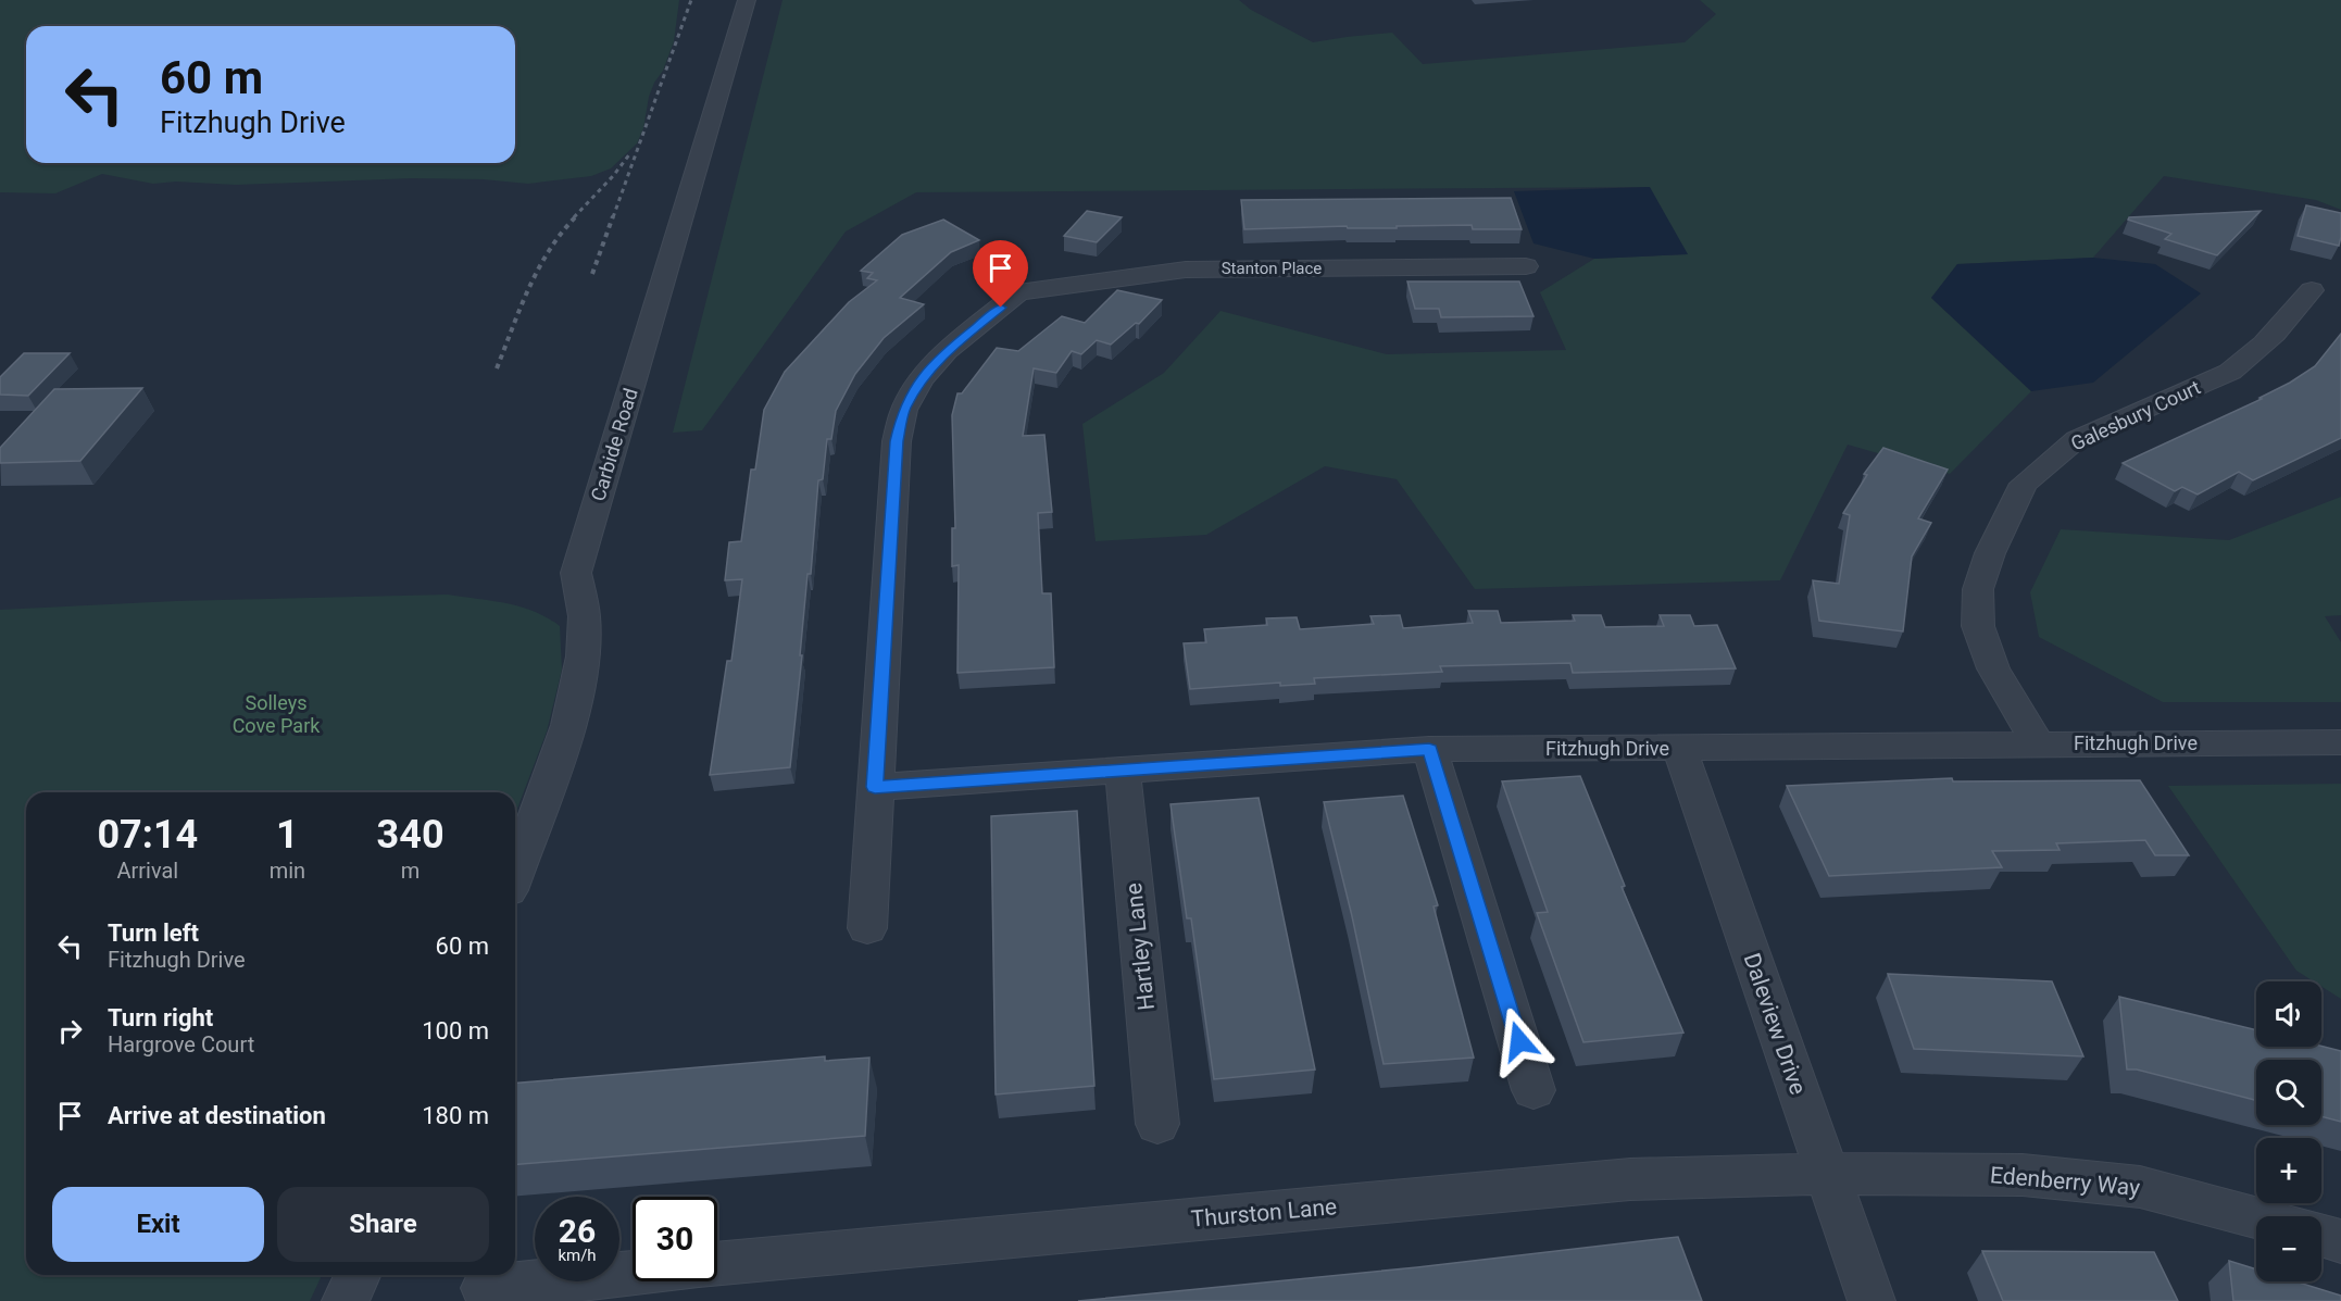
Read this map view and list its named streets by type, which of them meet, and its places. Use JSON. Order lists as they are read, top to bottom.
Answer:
{
  "streets": {
    "street": [
      "Stanton Place",
      "Galesbury Court",
      "Carbide Road",
      "Fitzhugh Drive",
      "Hartley Lane",
      "Daleview Drive",
      "Edenberry Way",
      "Thurston Lane"
    ]
  },
  "crossings": [
    ["Stanton Place", "Fitzhugh Drive"],
    ["Galesbury Court", "Fitzhugh Drive"],
    ["Fitzhugh Drive", "Hartley Lane"],
    ["Fitzhugh Drive", "Daleview Drive"],
    ["Daleview Drive", "Edenberry Way"],
    ["Daleview Drive", "Thurston Lane"],
    ["Edenberry Way", "Thurston Lane"]
  ],
  "parks": ["Solleys Cove Park"],
  "page": {
    "turn": ["60 m", "Fitzhugh Drive"],
    "eta": [
      "07:14",
      "Arrival",
      "1",
      "min",
      "340",
      "m"
    ],
    "list": [
      {
        "name": "Turn left",
        "note": "Fitzhugh Drive",
        "value": "60 m"
      },
      {
        "name": "Turn right",
        "note": "Hargrove Court",
        "value": "100 m"
      },
      {
        "name": "Arrive at destination",
        "value": "180 m"
      }
    ],
    "map_buttons": ["+", "−"],
    "buttons": ["Exit", "Share"],
    "speed": "26 km/h",
    "limit": "30"
  }
}
